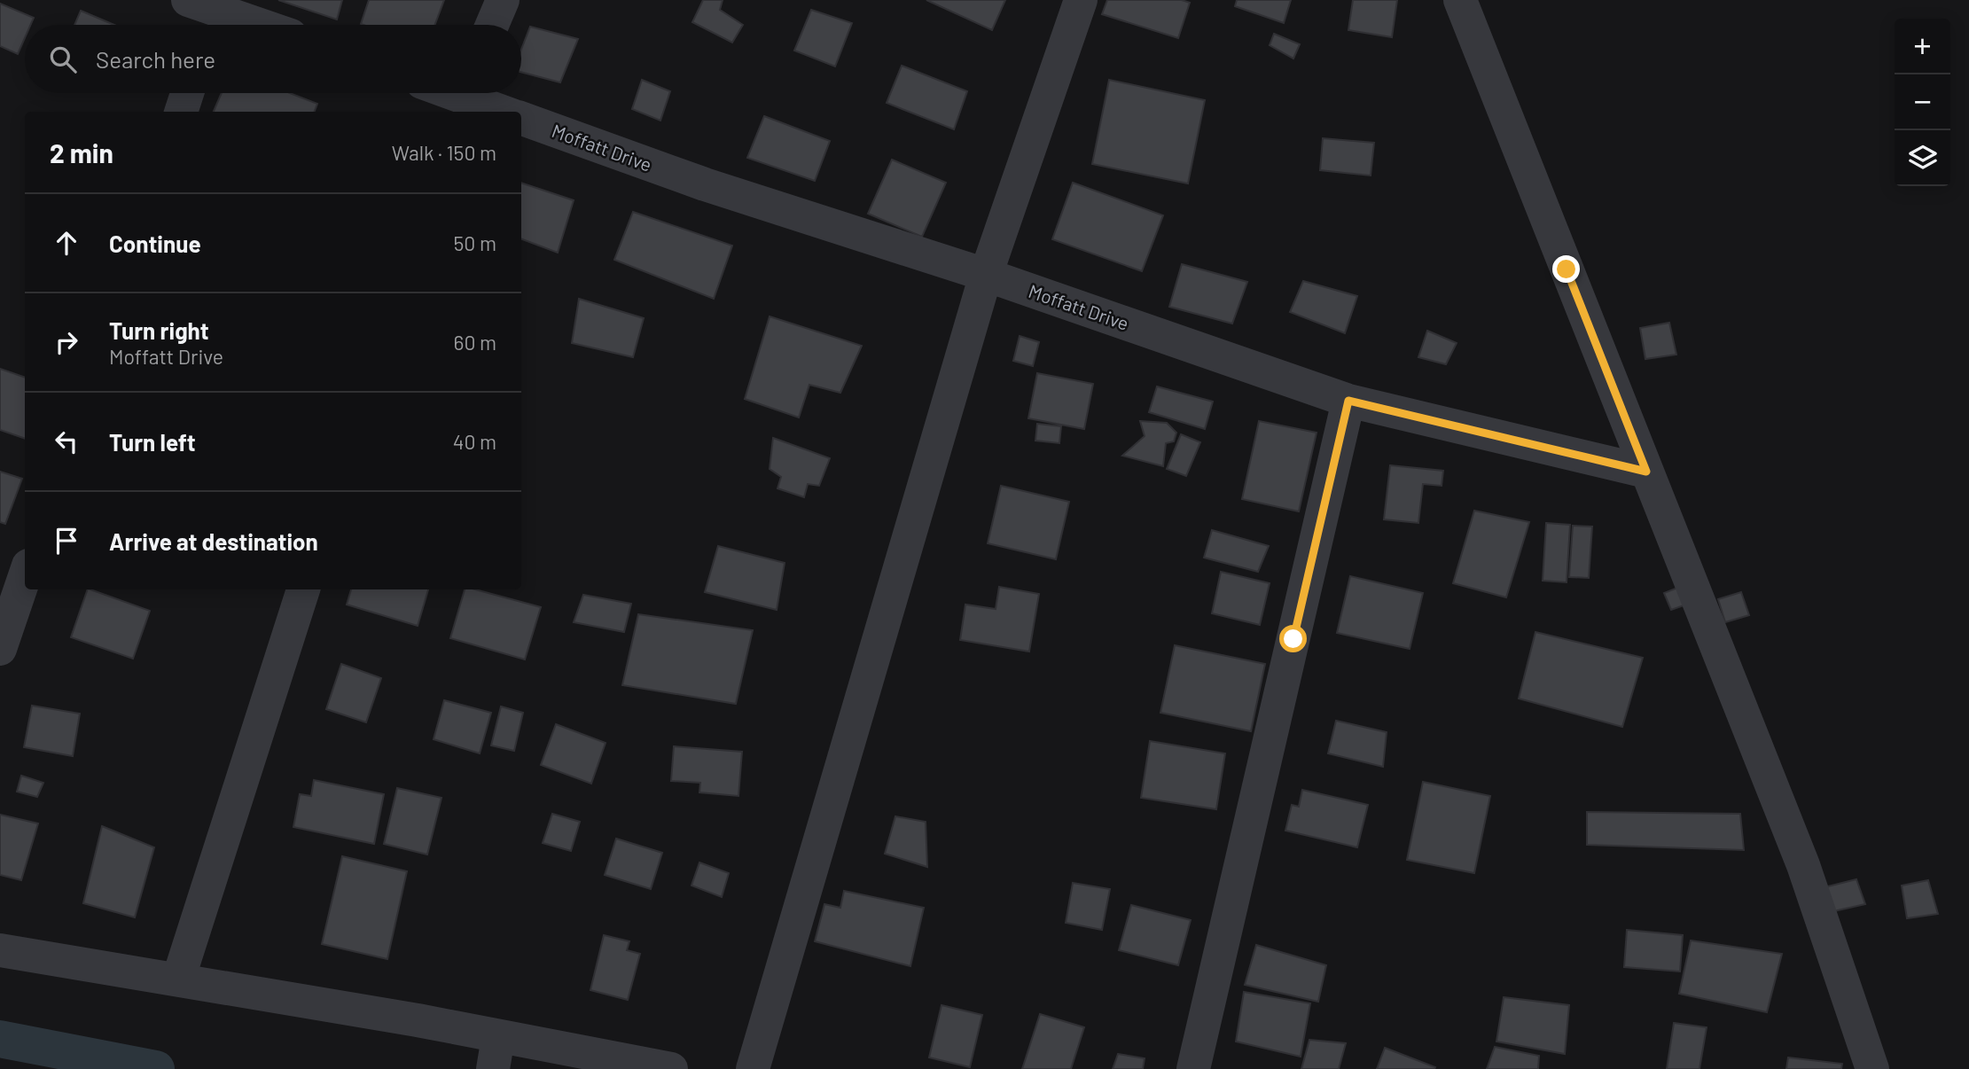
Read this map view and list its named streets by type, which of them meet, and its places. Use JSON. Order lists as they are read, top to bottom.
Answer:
{
  "streets": {
    "street": ["Moffatt Drive"]
  },
  "page": {
    "map_buttons": ["+", "−"],
    "search": "Search here",
    "heading": ["2 min", "Walk · 150 m"],
    "list": [
      ["Continue", "50 m"],
      ["Turn right", "Moffatt Drive", "60 m"],
      ["Turn left", "40 m"],
      "Arrive at destination"
    ]
  }
}
